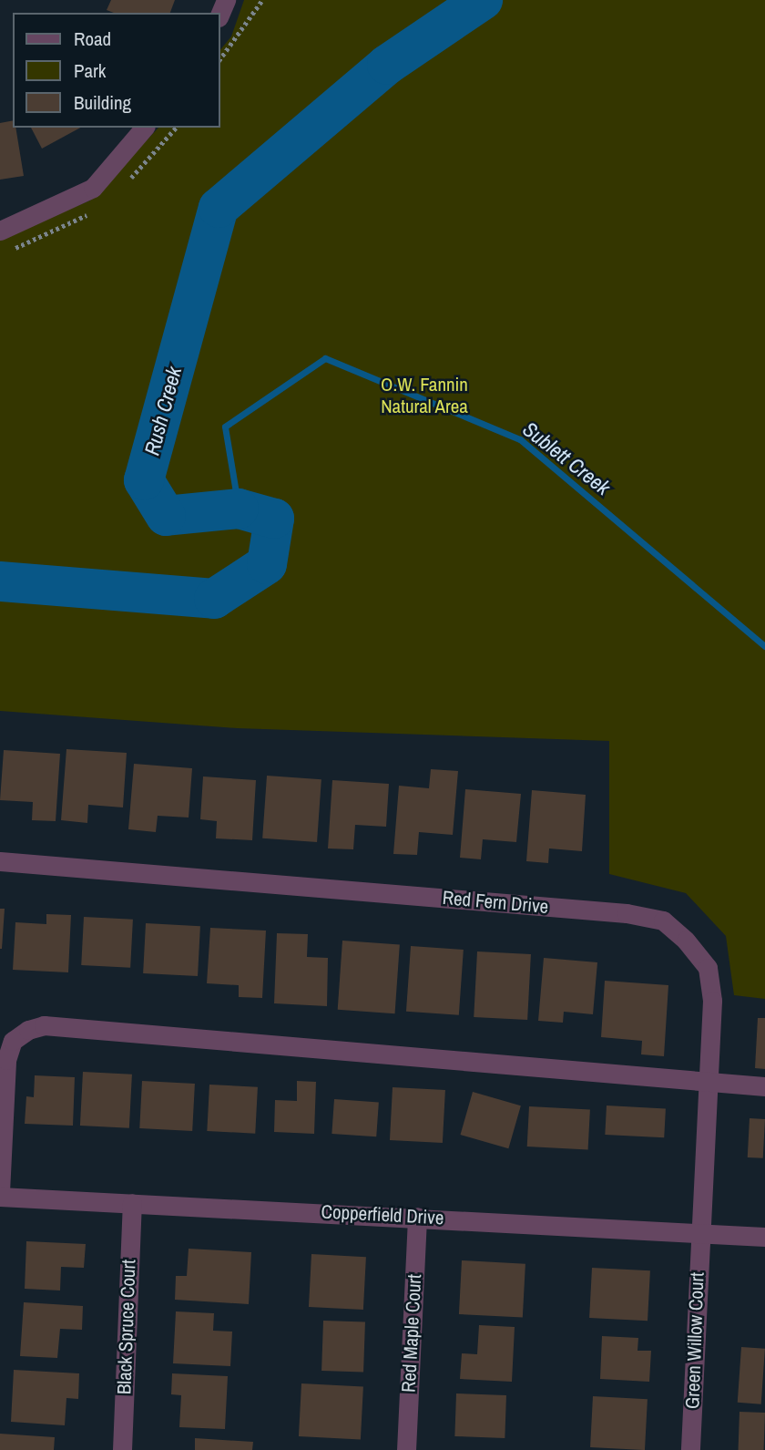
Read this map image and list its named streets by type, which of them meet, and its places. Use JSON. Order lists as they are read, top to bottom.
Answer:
{
  "streets": {
    "street": [
      "Red Fern Drive",
      "Copperfield Drive",
      "Black Spruce Court",
      "Red Maple Court",
      "Green Willow Court"
    ]
  },
  "crossings": [
    ["Red Fern Drive", "Copperfield Drive"],
    ["Red Fern Drive", "Green Willow Court"],
    ["Copperfield Drive", "Black Spruce Court"],
    ["Copperfield Drive", "Red Maple Court"],
    ["Copperfield Drive", "Green Willow Court"]
  ],
  "water": ["Rush Creek", "Sublett Creek"],
  "parks": ["O.W. Fannin Natural Area"],
  "legend": ["Road", "Park", "Building"]
}
